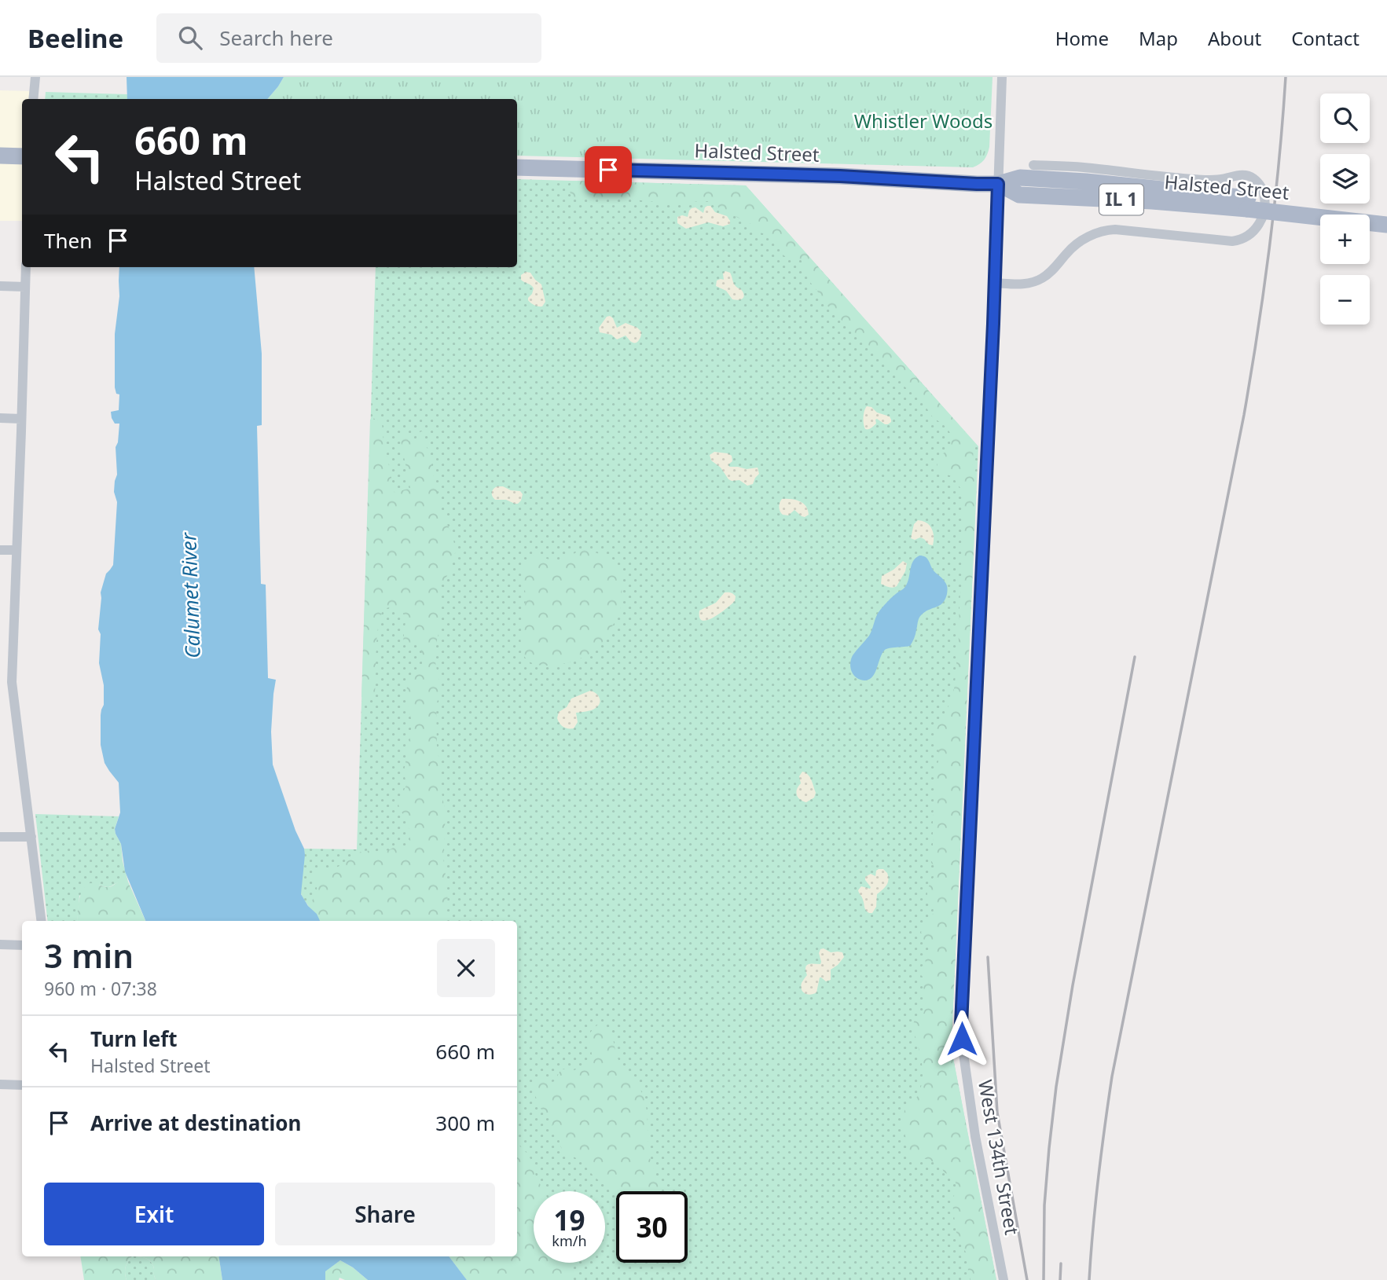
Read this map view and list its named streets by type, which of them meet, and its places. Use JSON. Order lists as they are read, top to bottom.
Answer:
{
  "streets": {
    "main road": ["Halsted Street", "IL 1"],
    "street": ["West 134th Street"]
  },
  "crossings": [
    ["Halsted Street", "West 134th Street"]
  ],
  "water": ["Calumet River"],
  "parks": ["Whistler Woods"],
  "page": {
    "header": "Beeline",
    "search": "Search here",
    "nav": [
      "Home",
      "Map",
      "About",
      "Contact"
    ],
    "map_buttons": ["+", "−"],
    "turn": ["660 m", "Halsted Street"],
    "then": "Then",
    "heading": ["3 min", "960 m · 07:38"],
    "list": [
      {
        "name": "Turn left",
        "note": "Halsted Street",
        "value": "660 m"
      },
      {
        "name": "Arrive at destination",
        "value": "300 m"
      }
    ],
    "buttons": ["Exit", "Share"],
    "speed": "19 km/h",
    "limit": "30"
  }
}
